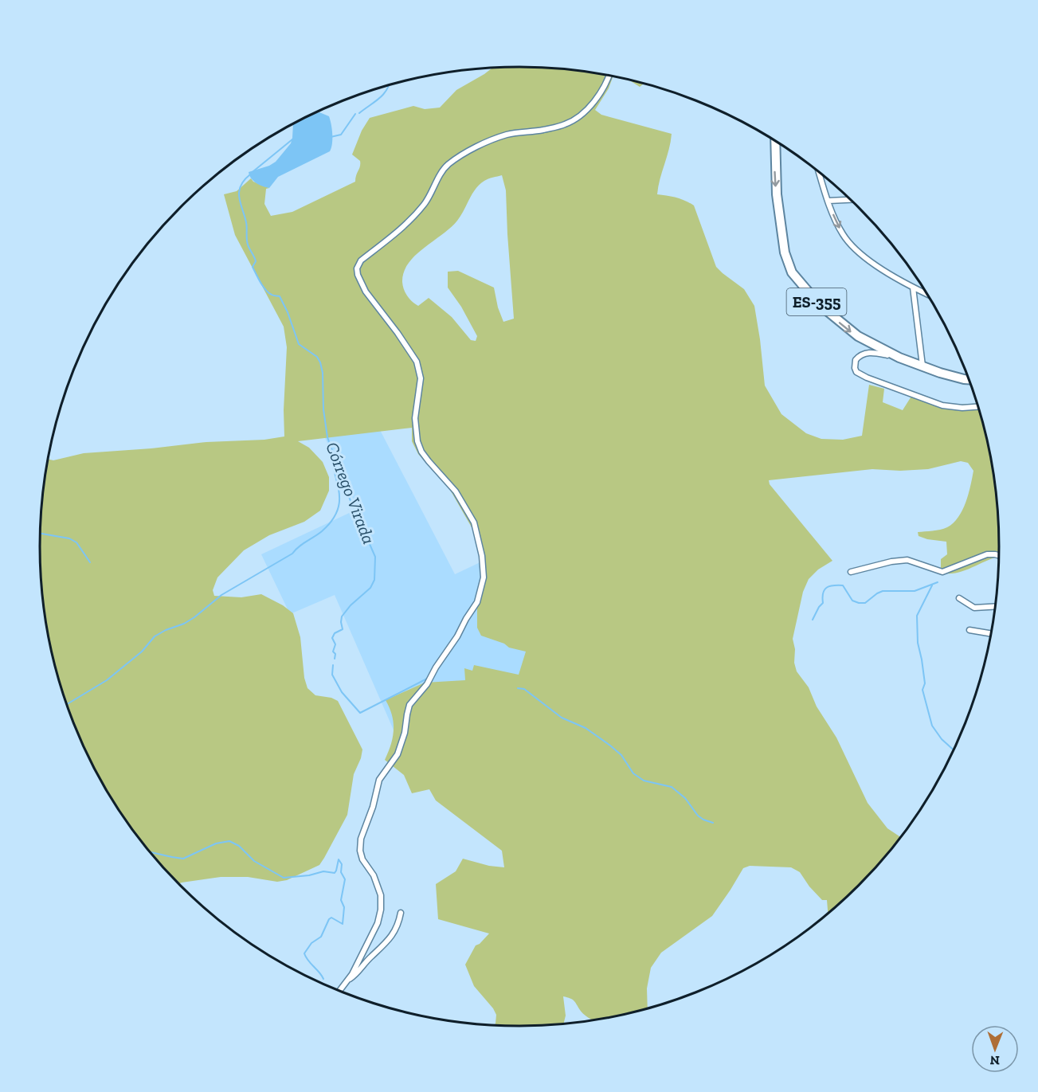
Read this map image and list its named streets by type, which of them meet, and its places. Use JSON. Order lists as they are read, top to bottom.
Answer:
{
  "streets": {
    "main road": ["ES-355"]
  },
  "water": ["Córrego Virada"],
  "north": "bottom"
}
